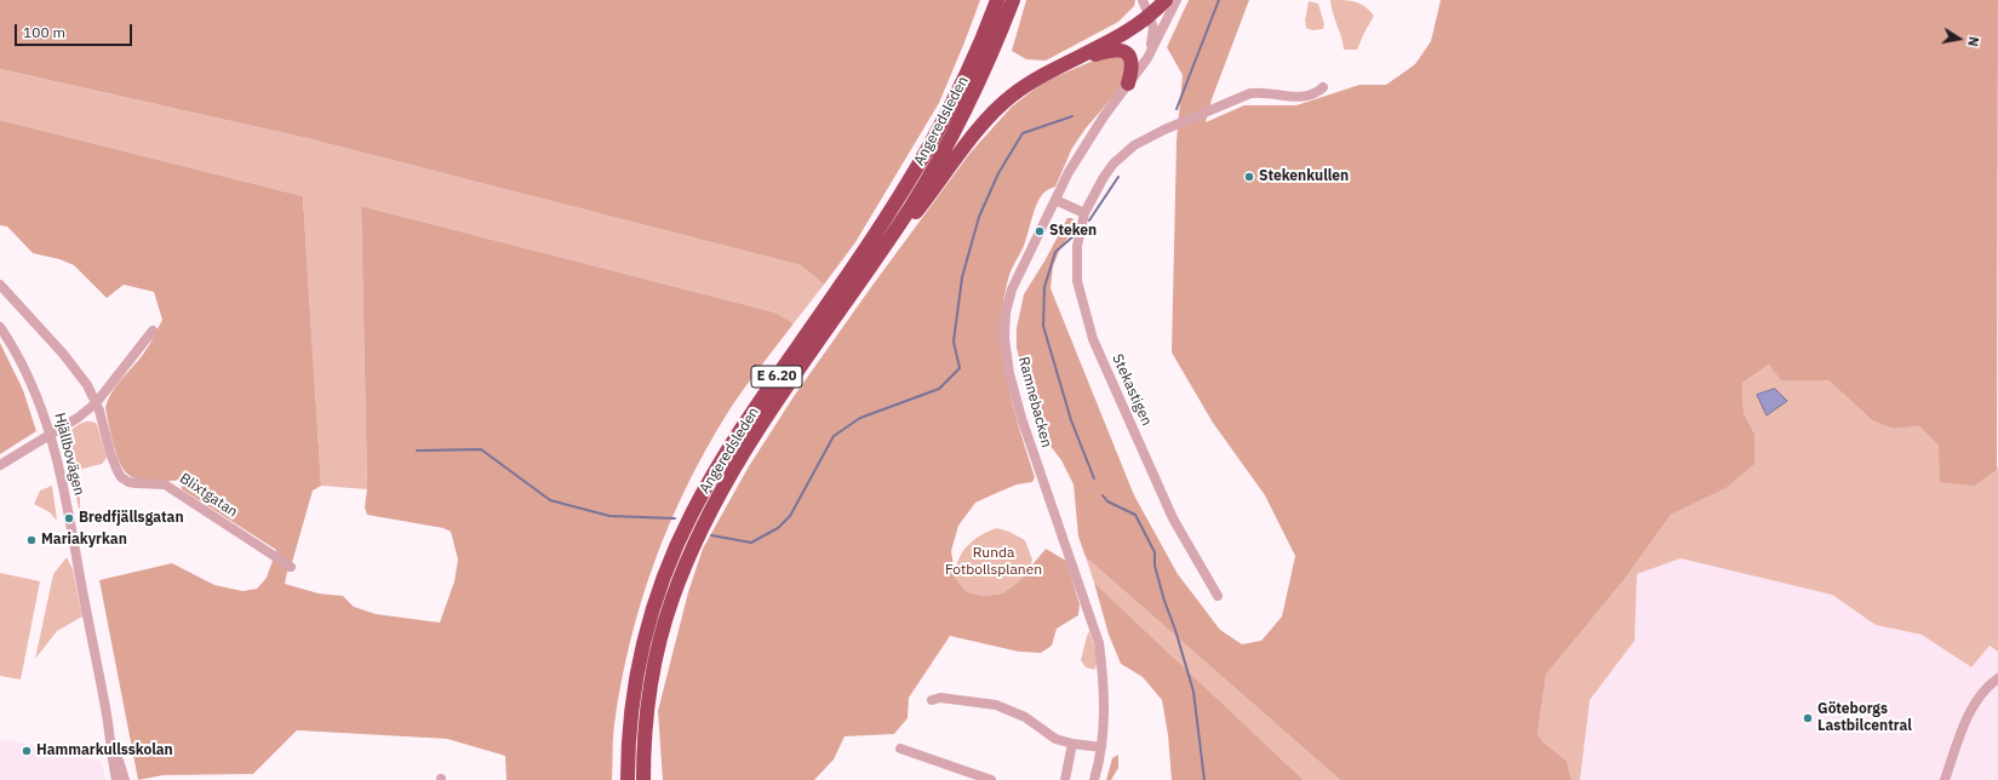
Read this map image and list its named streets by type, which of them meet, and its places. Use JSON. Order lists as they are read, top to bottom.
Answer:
{
  "streets": {
    "highway": ["Angeredsleden", "E 6.20"],
    "street": [
      "Stekastigen",
      "Ramnebacken",
      "Hjällbovägen",
      "Blixtgatan"
    ]
  },
  "parks": ["Runda Fotbollsplanen"],
  "places": [
    "Stekenkullen",
    "Steken",
    "Bredfjällsgatan",
    "Mariakyrkan",
    "Göteborgs Lastbilcentral",
    "Hammarkullsskolan"
  ],
  "scale_bar": "100 m",
  "north": "right"
}
